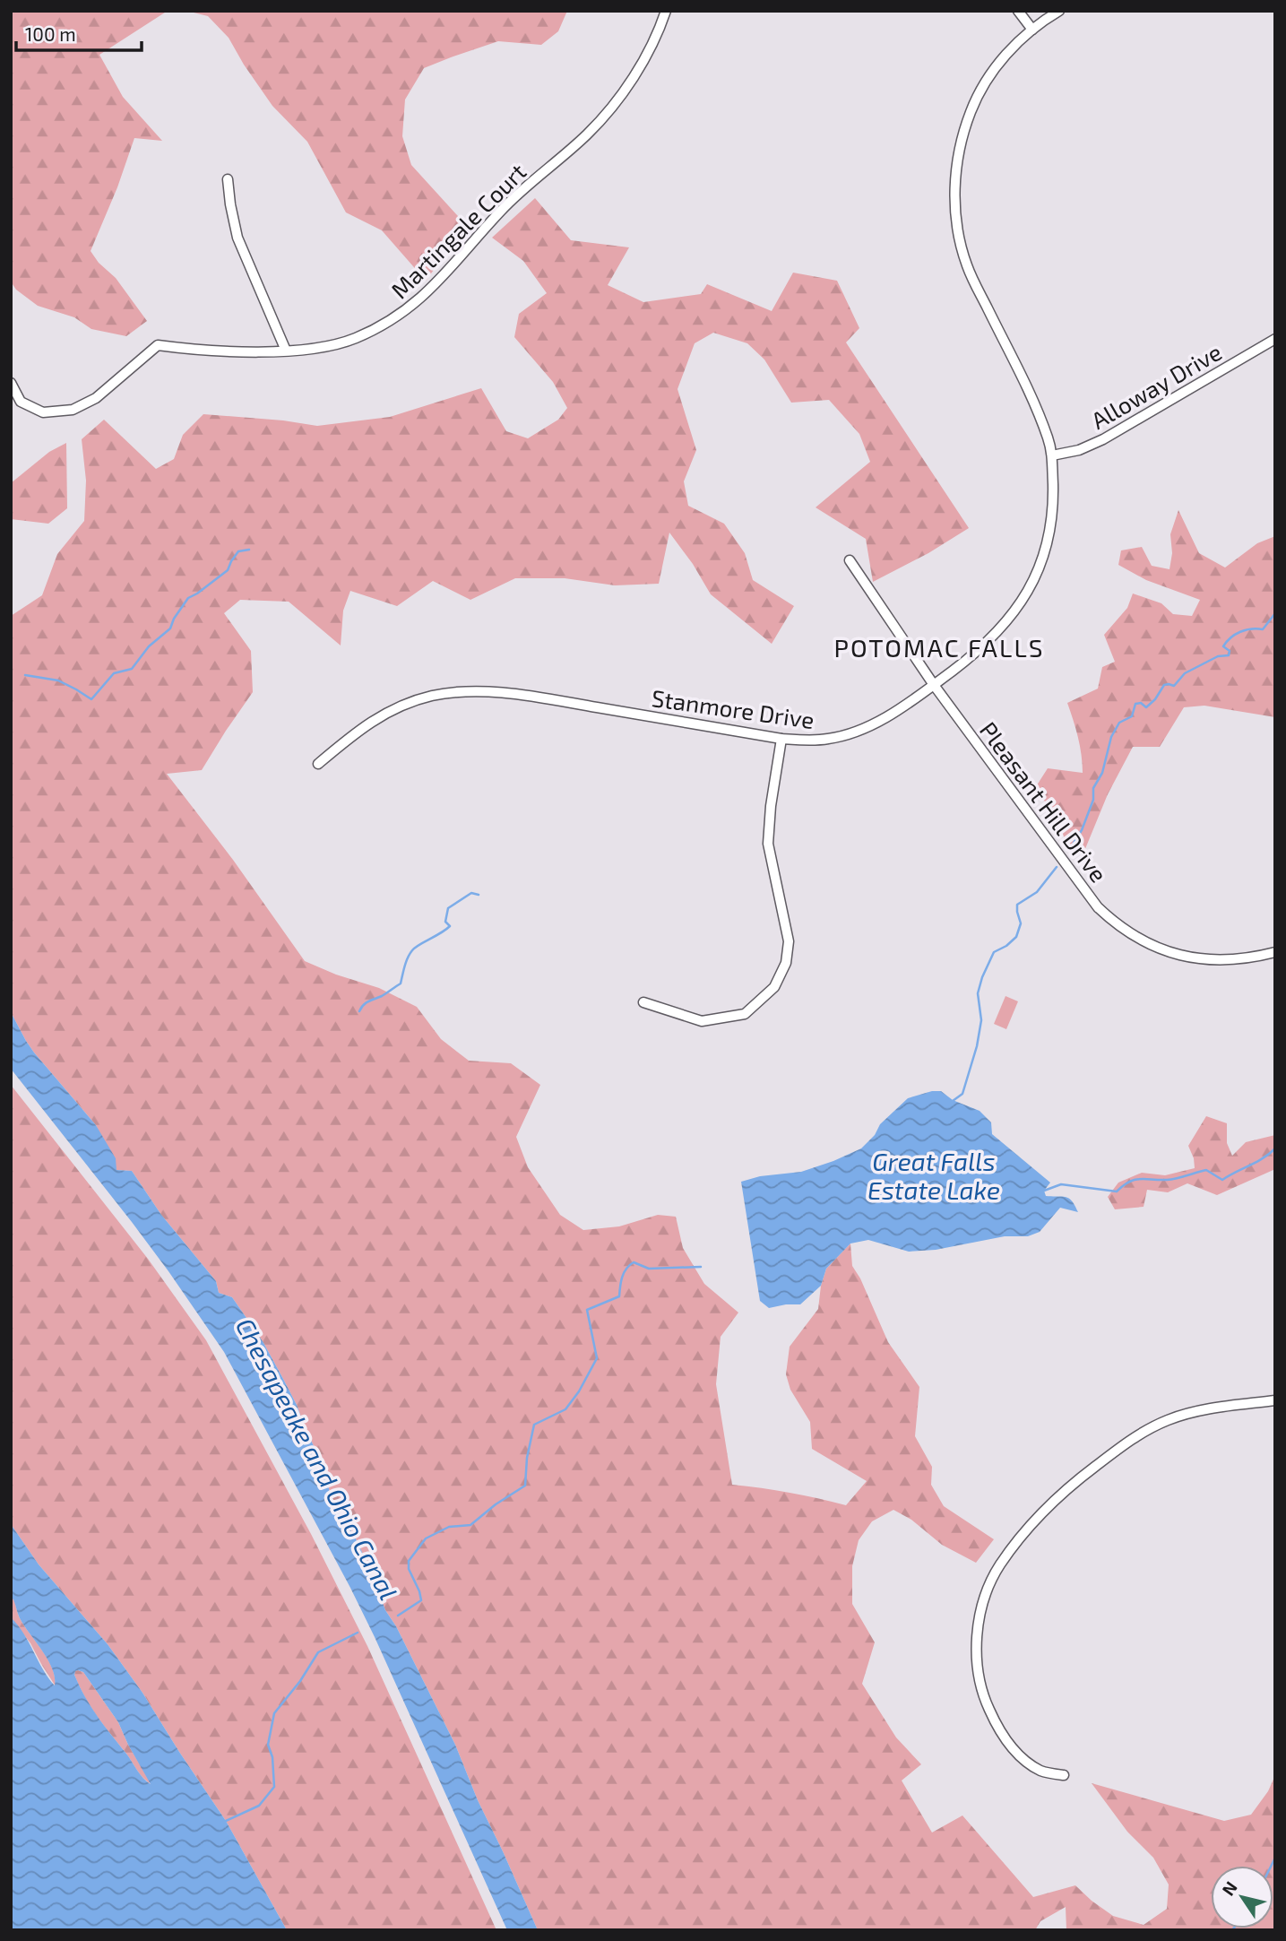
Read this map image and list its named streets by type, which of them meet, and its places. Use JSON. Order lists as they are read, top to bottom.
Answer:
{
  "streets": {
    "street": [
      "Martingale Court",
      "Alloway Drive",
      "Stanmore Drive",
      "Pleasant Hill Drive"
    ]
  },
  "crossings": [
    ["Alloway Drive", "Stanmore Drive"],
    ["Stanmore Drive", "Pleasant Hill Drive"]
  ],
  "districts": ["POTOMAC FALLS"],
  "water": ["Great Falls Estate Lake", "Chesapeake and Ohio Canal"],
  "scale_bar": "100 m",
  "north": "top left"
}
